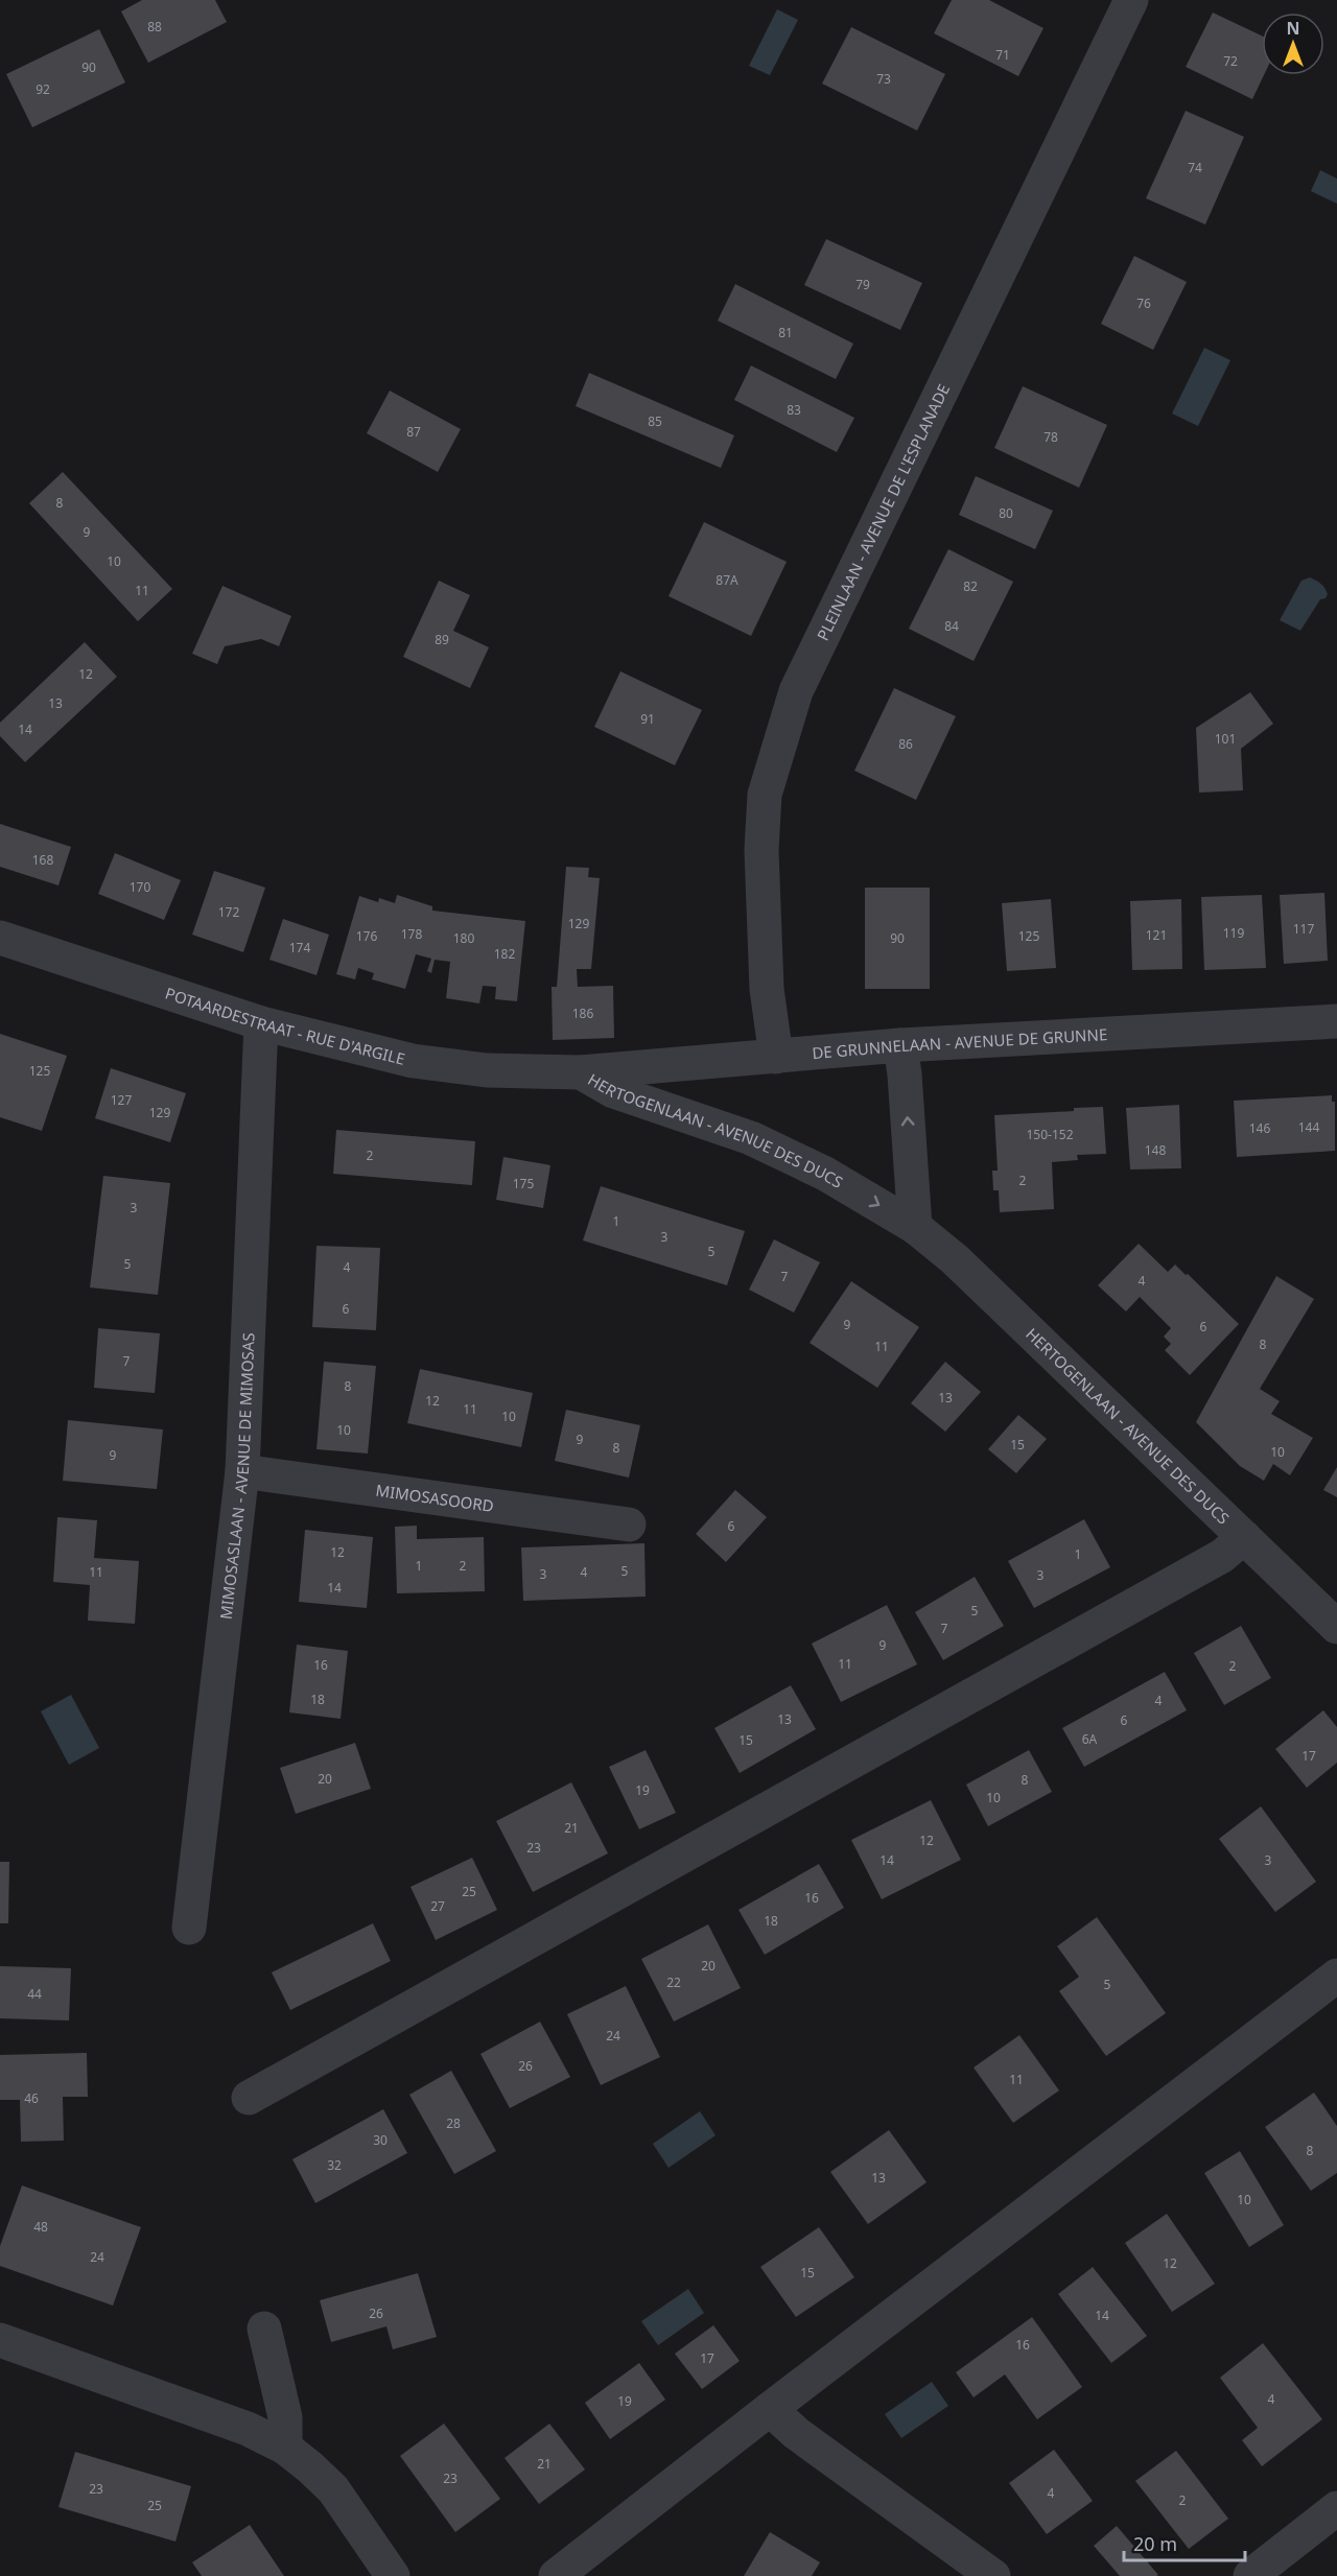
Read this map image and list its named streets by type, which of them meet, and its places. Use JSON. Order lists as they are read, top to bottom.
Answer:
{
  "streets": {
    "street": [
      "PLEINLAAN - AVENUE DE L'ESPLANADE",
      "POTAARDESTRAAT - RUE D'ARGILE",
      "DE GRUNNELAAN - AVENUE DE GRUNNE",
      "HERTOGENLAAN - AVENUE DES DUCS",
      "MIMOSASLAAN - AVENUE DE MIMOSAS",
      "MIMOSASOORD"
    ]
  },
  "crossings": [
    ["PLEINLAAN - AVENUE DE L'ESPLANADE", "DE GRUNNELAAN - AVENUE DE GRUNNE"],
    ["POTAARDESTRAAT - RUE D'ARGILE", "DE GRUNNELAAN - AVENUE DE GRUNNE"],
    ["POTAARDESTRAAT - RUE D'ARGILE", "HERTOGENLAAN - AVENUE DES DUCS"],
    ["POTAARDESTRAAT - RUE D'ARGILE", "MIMOSASLAAN - AVENUE DE MIMOSAS"],
    ["DE GRUNNELAAN - AVENUE DE GRUNNE", "HERTOGENLAAN - AVENUE DES DUCS"],
    ["MIMOSASLAAN - AVENUE DE MIMOSAS", "MIMOSASOORD"]
  ],
  "one_way": ["HERTOGENLAAN - AVENUE DES DUCS"],
  "house_numbers": [
    "88",
    "71",
    "72",
    "90",
    "73",
    "92",
    "74",
    "79",
    "76",
    "81",
    "83",
    "85",
    "87",
    "78",
    "8",
    "80",
    "9",
    "10",
    "87A",
    "82",
    "11",
    "84",
    "89",
    "12",
    "13",
    "91",
    "14",
    "101",
    "86",
    "168",
    "170",
    "172",
    "129",
    "117",
    "119",
    "178",
    "121",
    "176",
    "125",
    "180",
    "90",
    "174",
    "182",
    "186",
    "125",
    "127",
    "129",
    "144",
    "146",
    "150-152",
    "148",
    "2",
    "2",
    "175",
    "3",
    "1",
    "3",
    "5",
    "5",
    "4",
    "7",
    "4",
    "6",
    "9",
    "6",
    "8",
    "11",
    "7",
    "8",
    "13",
    "12",
    "11",
    "10",
    "10",
    "9",
    "15",
    "8",
    "10",
    "9",
    "6",
    "12",
    "1",
    "1",
    "2",
    "5",
    "11",
    "4",
    "3",
    "3",
    "14",
    "5",
    "7",
    "9",
    "11",
    "16",
    "2",
    "18",
    "4",
    "13",
    "6",
    "6A",
    "15",
    "17",
    "20",
    "8",
    "19",
    "10",
    "21",
    "12",
    "23",
    "14",
    "3",
    "25",
    "16",
    "27",
    "18",
    "20",
    "22",
    "5",
    "44",
    "24",
    "26",
    "11",
    "46",
    "28",
    "30",
    "8",
    "32",
    "13",
    "10",
    "48",
    "24",
    "12",
    "15",
    "26",
    "14",
    "16",
    "17",
    "4",
    "19",
    "21",
    "23",
    "23",
    "4",
    "2",
    "25"
  ],
  "scale_bar": "20 m",
  "north": "top"
}
